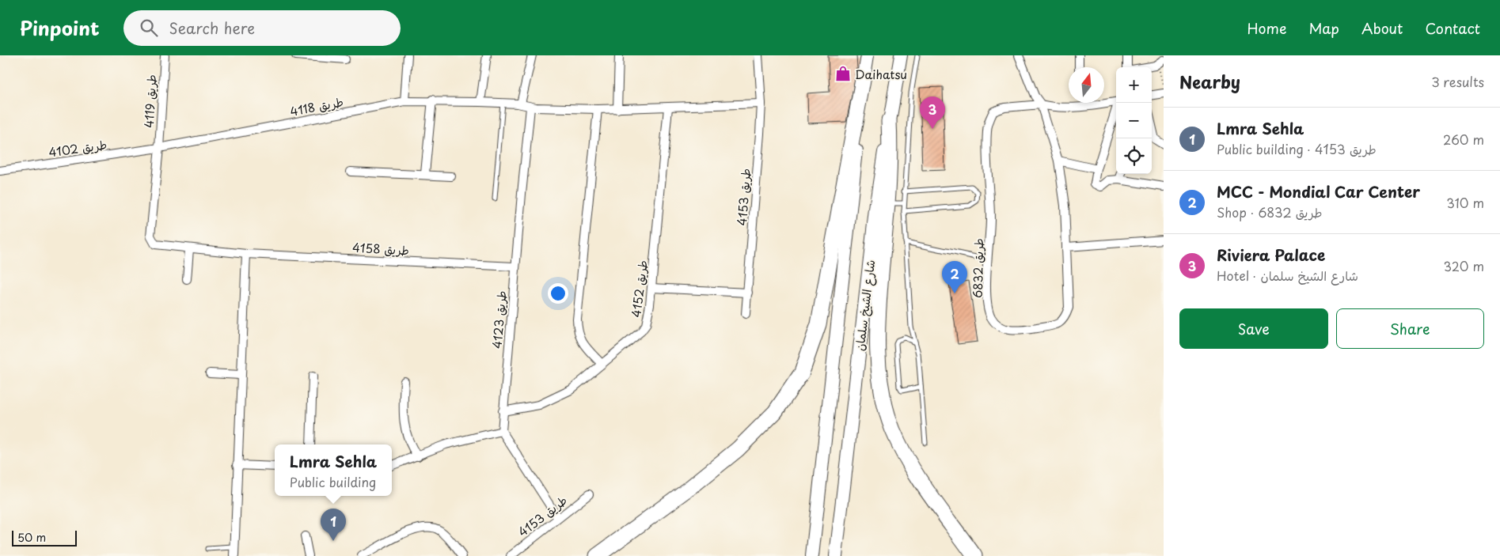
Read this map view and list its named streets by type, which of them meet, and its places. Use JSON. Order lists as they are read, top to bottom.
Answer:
{
  "streets": {
    "main road": ["شارع الشيخ سلمان"],
    "street": [
      "طريق 4119",
      "طريق 4118",
      "طريق 4102",
      "طريق 4153",
      "طريق 4158",
      "طريق 6832",
      "طريق 4152",
      "طريق 4123"
    ]
  },
  "crossings": [
    ["طريق 4119", "طريق 4118"],
    ["طريق 4119", "طريق 4102"],
    ["طريق 4119", "طريق 4158"],
    ["طريق 4118", "طريق 4102"],
    ["طريق 4118", "طريق 4158"],
    ["طريق 4102", "طريق 4158"],
    ["طريق 4158", "طريق 4123"],
    ["طريق 4152", "طريق 4123"]
  ],
  "places": {
    "shop": ["Daihatsu"]
  },
  "scale_bar": "50 m",
  "north": "top",
  "page": {
    "header": "Pinpoint",
    "search": "Search here",
    "nav": [
      "Home",
      "Map",
      "About",
      "Contact"
    ],
    "heading": ["Nearby", "3 results"],
    "map_buttons": ["+", "−"],
    "pins": ["3", "2", "1"],
    "list": [
      {
        "mark": "1",
        "name": "Lmra Sehla",
        "note": "Public building · طريق 4153",
        "value": "260 m"
      },
      {
        "mark": "2",
        "name": "MCC - Mondial Car Center",
        "note": "Shop · طريق 6832",
        "value": "310 m"
      },
      {
        "mark": "3",
        "name": "Riviera Palace",
        "note": "Hotel · شارع الشيخ سلمان",
        "value": "320 m"
      }
    ],
    "buttons": ["Save", "Share"],
    "popup": ["Lmra Sehla", "Public building"],
    "scale": "50 m"
  }
}
